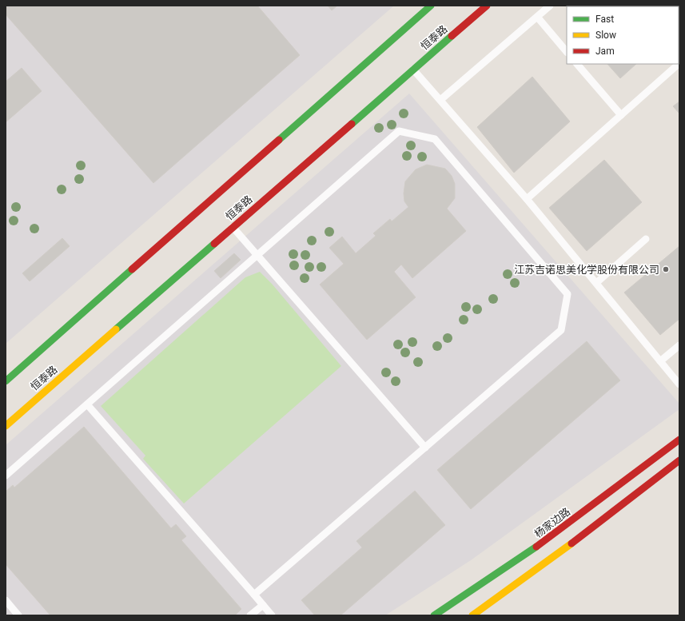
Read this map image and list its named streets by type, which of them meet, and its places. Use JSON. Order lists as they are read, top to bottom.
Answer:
{
  "streets": {
    "street": ["恒泰路", "杨家边路"]
  },
  "places": ["江苏吉诺思美化学股份有限公司"],
  "legend": ["Fast", "Slow", "Jam"]
}
